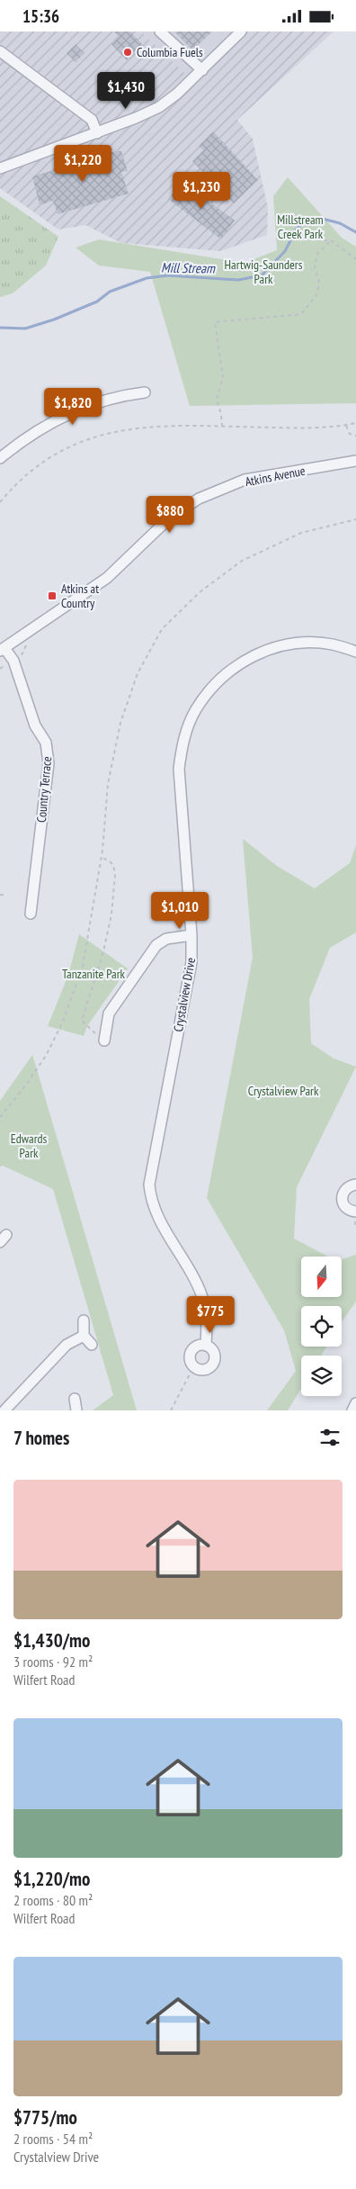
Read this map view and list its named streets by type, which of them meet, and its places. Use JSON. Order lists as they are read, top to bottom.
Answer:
{
  "streets": {
    "street": ["Atkins Avenue", "Country Terrace", "Crystalview Drive"]
  },
  "crossings": [
    ["Atkins Avenue", "Country Terrace"]
  ],
  "water": ["Mill Stream"],
  "parks": [
    "Millstream Creek Park",
    "Hartwig-Saunders Park",
    "Tanzanite Park",
    "Crystalview Park",
    "Edwards Park"
  ],
  "places": {
    "other": ["Columbia Fuels"],
    "transit": ["Atkins at Country"]
  },
  "north": "bottom",
  "page": {
    "status": "15:36",
    "price": [
      "$1,430",
      "$1,220",
      "$1,230",
      "$1,820",
      "$880",
      "$1,010",
      "$775"
    ],
    "heading": "7 homes",
    "list": [
      {
        "name": "$1,430/mo",
        "note": "3 rooms · 92 m² · Wilfert Road"
      },
      {
        "name": "$1,220/mo",
        "note": "2 rooms · 80 m² · Wilfert Road"
      },
      {
        "name": "$775/mo",
        "note": "2 rooms · 54 m² · Crystalview Drive"
      }
    ]
  }
}
